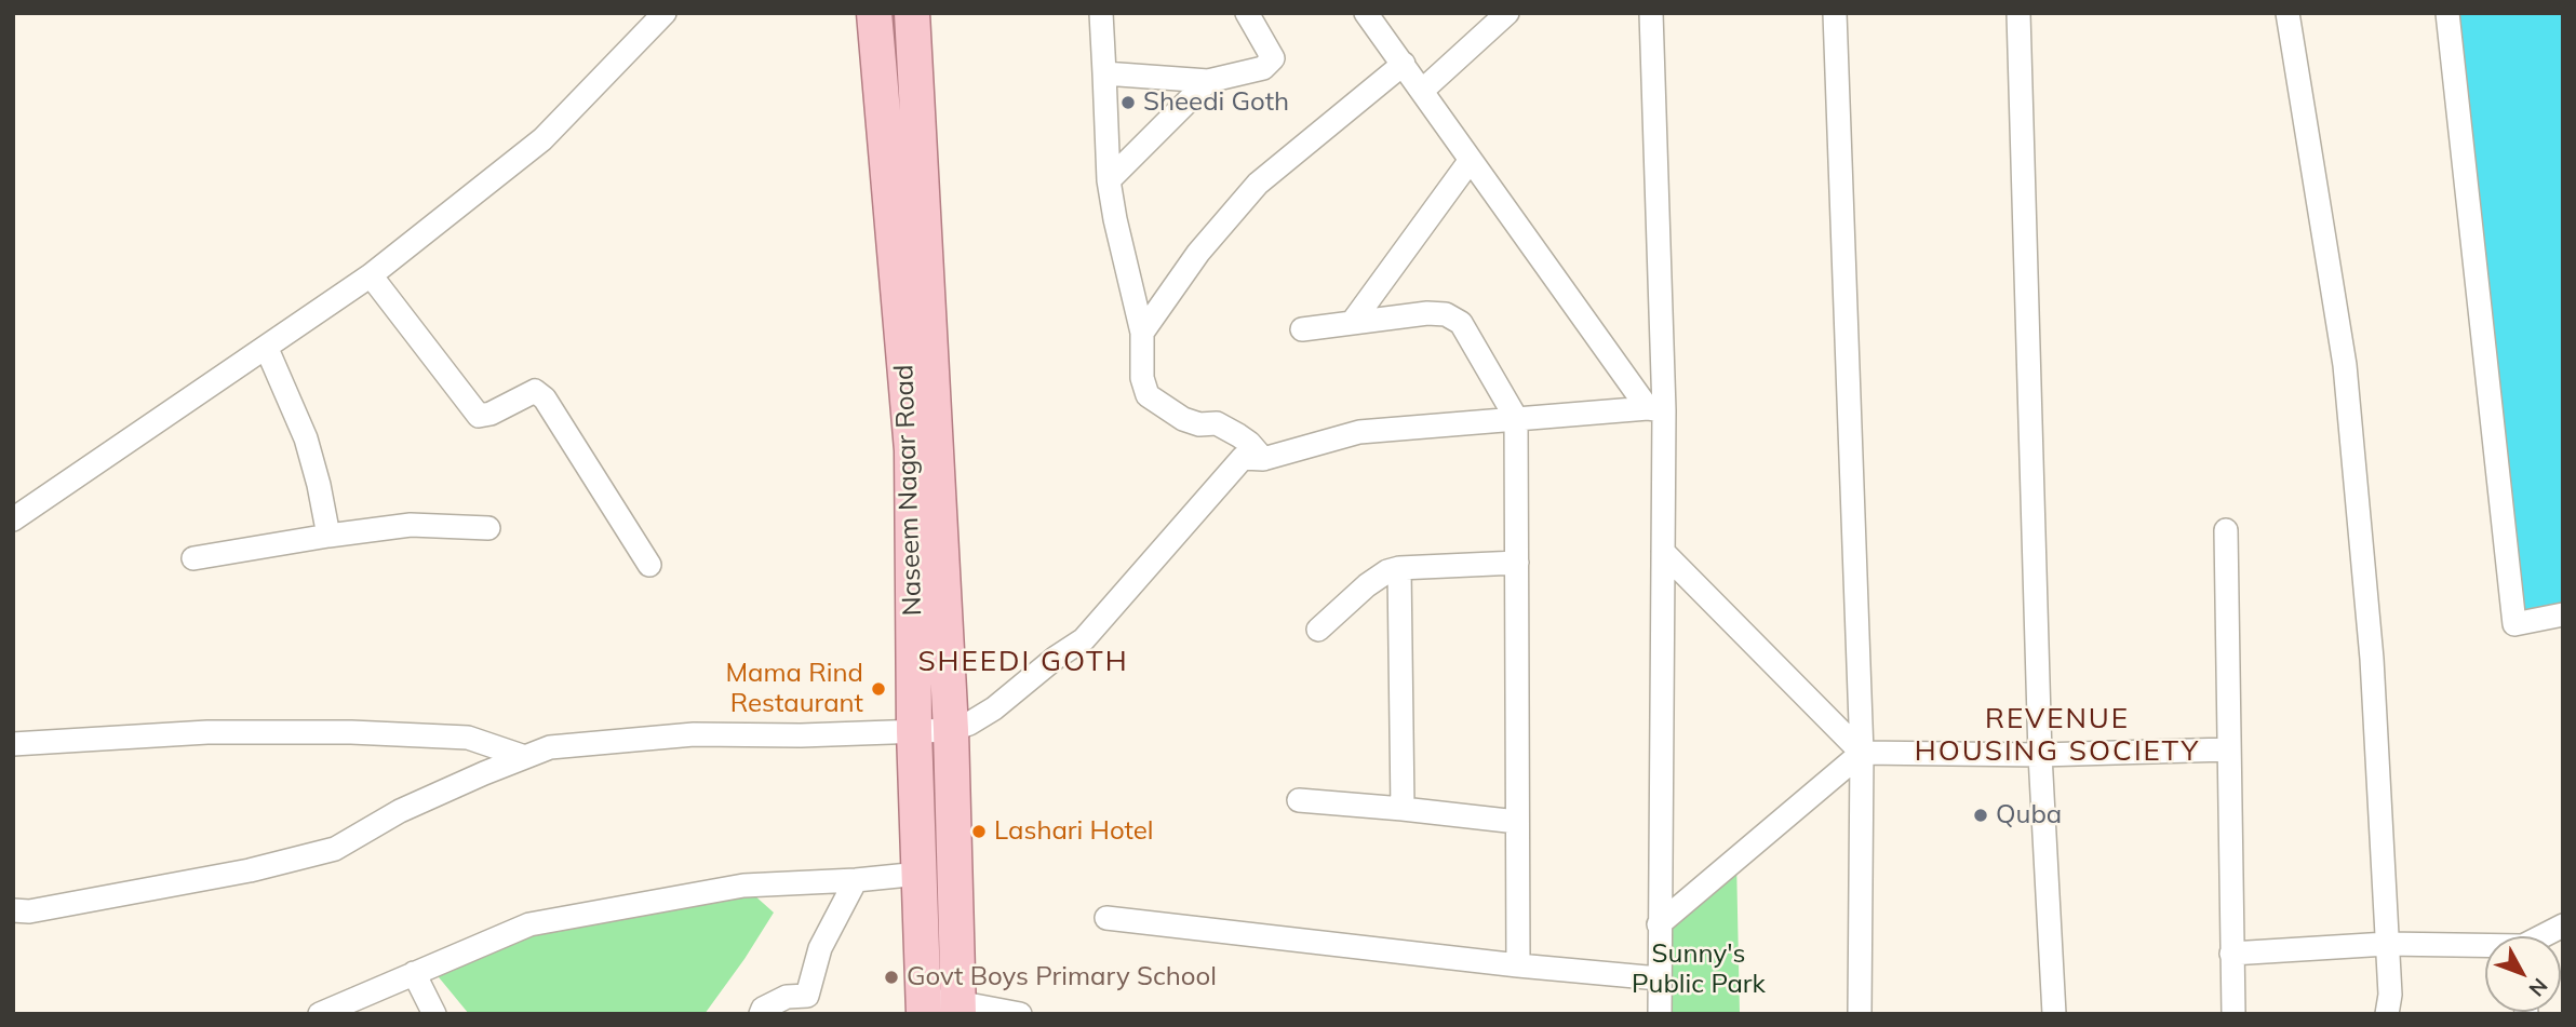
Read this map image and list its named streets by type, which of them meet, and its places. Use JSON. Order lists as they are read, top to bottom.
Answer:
{
  "streets": {
    "main road": ["Naseem Nagar Road"]
  },
  "districts": ["SHEEDI GOTH", "REVENUE HOUSING SOCIETY"],
  "parks": ["Sunny's Public Park"],
  "places": [
    "Sheedi Goth",
    "Mama Rind Restaurant",
    "Quba",
    "Lashari Hotel",
    "Govt Boys Primary School"
  ],
  "north": "bottom right"
}
